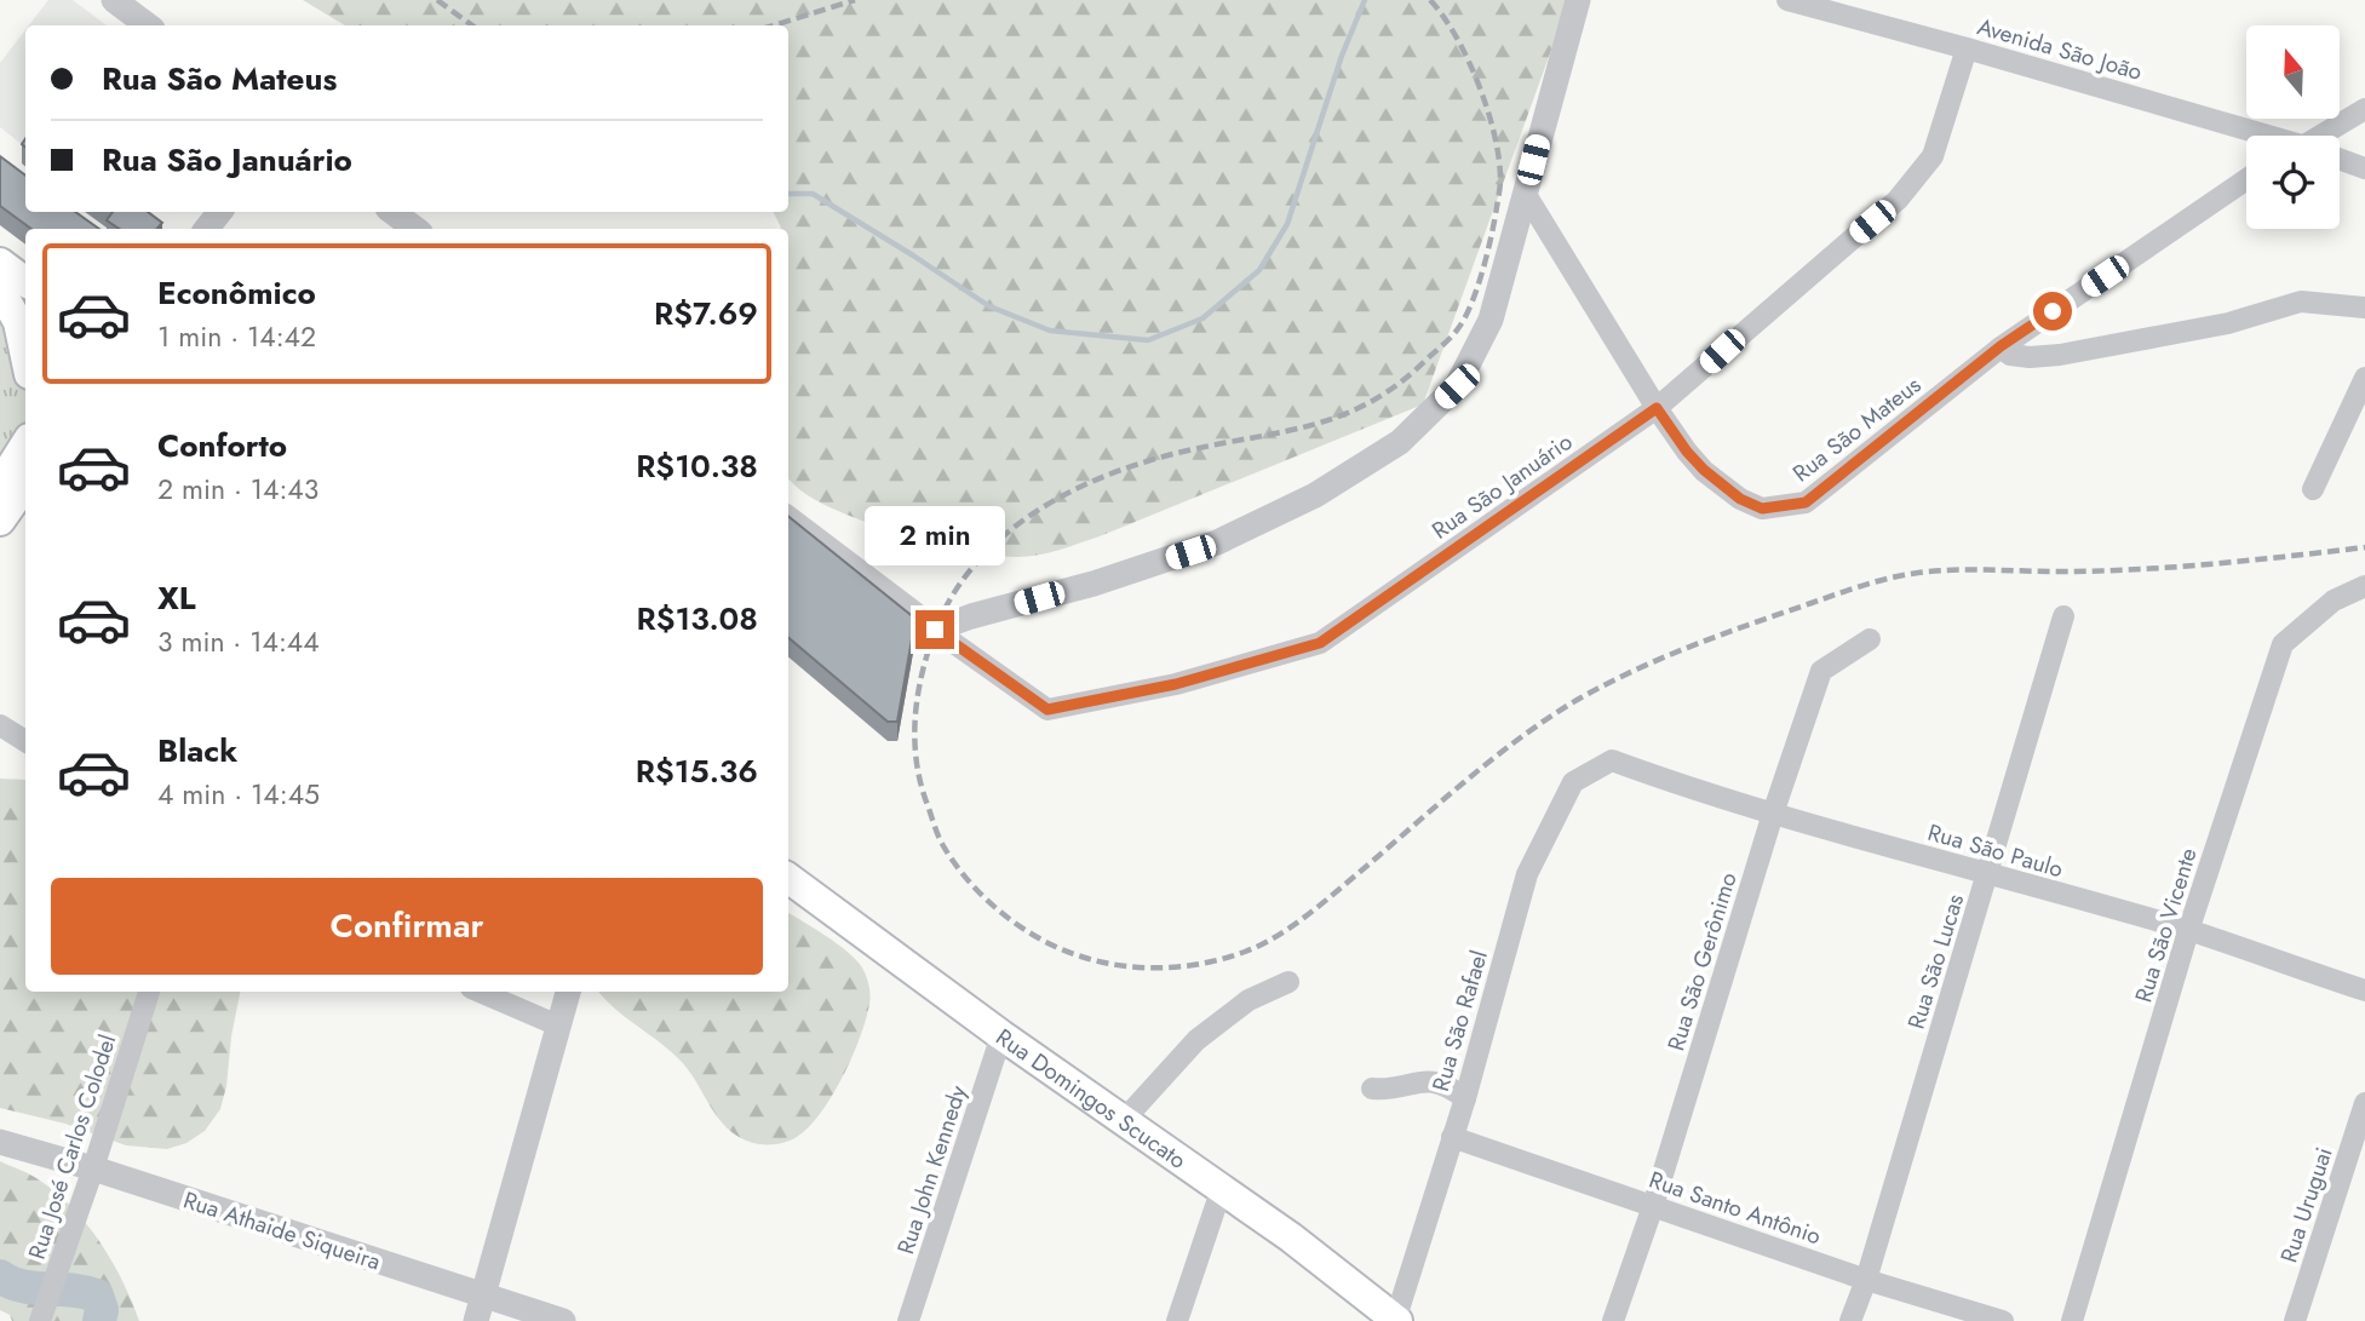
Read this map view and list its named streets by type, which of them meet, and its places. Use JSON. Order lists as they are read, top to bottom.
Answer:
{
  "streets": {
    "main road": ["Rua Domingos Scucato"],
    "street": [
      "Avenida São João",
      "Rua São Mateus",
      "Rua São Januário",
      "Rua São Paulo",
      "Rua São Vicente",
      "Rua São Gerônimo",
      "Rua São Lucas",
      "Rua São Rafael",
      "Rua José Carlos Colodel",
      "Rua John Kennedy",
      "Rua Uruguai",
      "Rua Santo Antônio",
      "Rua Athaide Siqueira"
    ]
  },
  "crossings": [
    ["Avenida São João", "Rua São Januário"],
    ["Rua São Mateus", "Rua São Januário"],
    ["Rua São Paulo", "Rua São Vicente"],
    ["Rua São Paulo", "Rua São Gerônimo"],
    ["Rua São Paulo", "Rua São Lucas"],
    ["Rua São Paulo", "Rua São Rafael"],
    ["Rua São Gerônimo", "Rua Santo Antônio"],
    ["Rua São Lucas", "Rua Santo Antônio"],
    ["Rua São Rafael", "Rua Domingos Scucato"],
    ["Rua São Rafael", "Rua Santo Antônio"],
    ["Rua Domingos Scucato", "Rua John Kennedy"],
    ["Rua José Carlos Colodel", "Rua Athaide Siqueira"]
  ],
  "north": "top",
  "page": {
    "banner": ["Rua São Mateus", "Rua São Januário"],
    "list": [
      {
        "name": "Econômico",
        "note": "1 min · 14:42",
        "value": "R$7.69"
      },
      {
        "name": "Conforto",
        "note": "2 min · 14:43",
        "value": "R$10.38"
      },
      {
        "name": "XL",
        "note": "3 min · 14:44",
        "value": "R$13.08"
      },
      {
        "name": "Black",
        "note": "4 min · 14:45",
        "value": "R$15.36"
      }
    ],
    "bubble": "2 min",
    "buttons": "Confirmar"
  }
}
